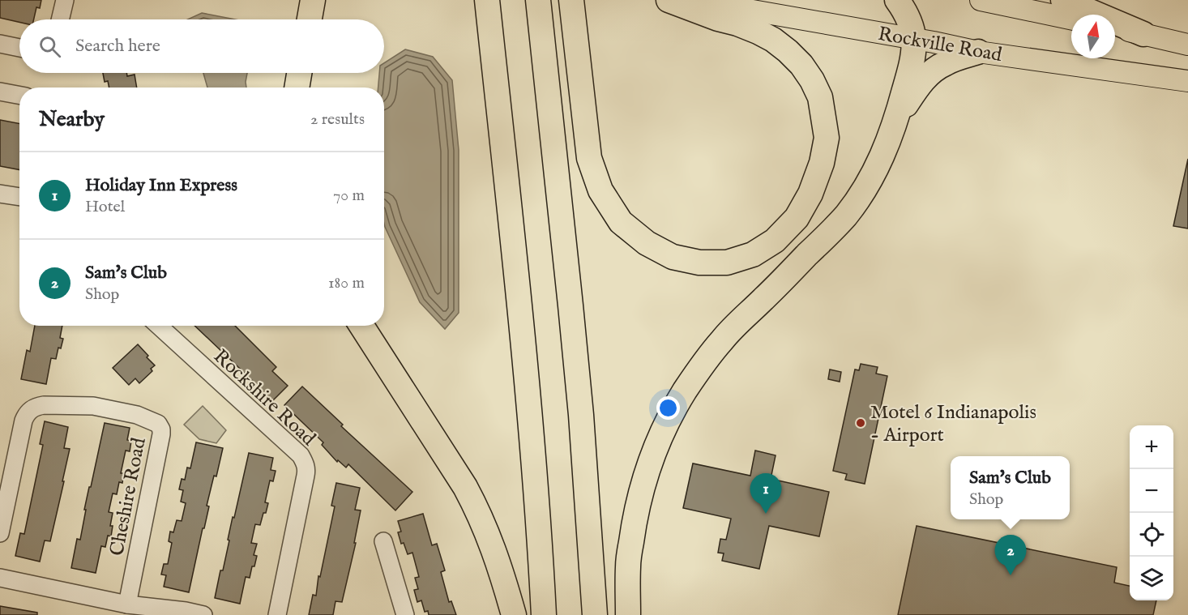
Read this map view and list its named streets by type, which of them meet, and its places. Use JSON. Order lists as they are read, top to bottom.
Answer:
{
  "streets": {
    "main road": ["Rockville Road"],
    "street": ["Rockshire Road", "Cheshire Road"]
  },
  "places": ["Motel 6 Indianapolis - Airport"],
  "north": "top",
  "page": {
    "search": "Search here",
    "heading": ["Nearby", "2 results"],
    "list": [
      {
        "mark": "1",
        "name": "Holiday Inn Express",
        "note": "Hotel",
        "value": "70 m"
      },
      {
        "mark": "2",
        "name": "Sam's Club",
        "note": "Shop",
        "value": "180 m"
      }
    ],
    "map_buttons": ["+", "−"],
    "popup": ["Sam's Club", "Shop"],
    "pins": ["1", "2"]
  }
}
